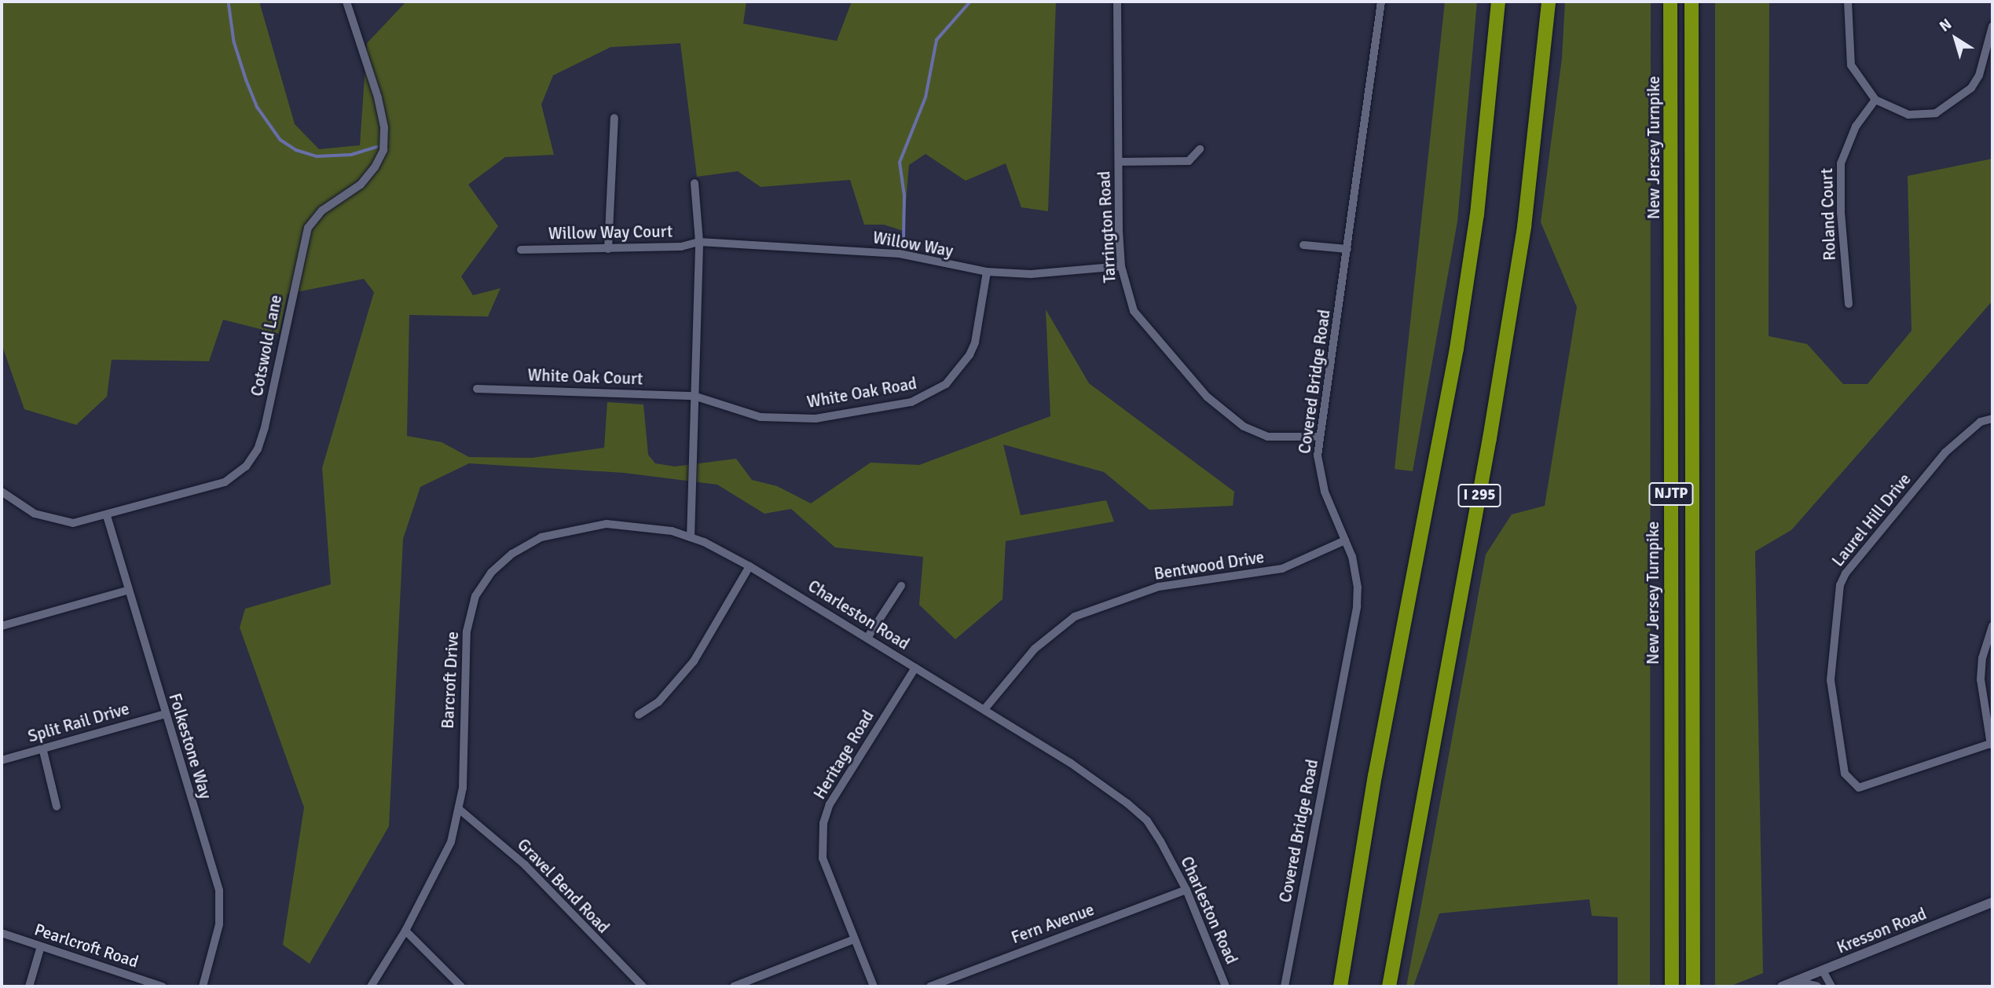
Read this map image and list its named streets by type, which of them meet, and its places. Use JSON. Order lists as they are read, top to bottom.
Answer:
{
  "streets": {
    "highway": ["New Jersey Turnpike", "NJTP", "I 295"],
    "street": [
      "Roland Court",
      "Tarrington Road",
      "Willow Way Court",
      "Willow Way",
      "Cotswold Lane",
      "White Oak Court",
      "Covered Bridge Road",
      "White Oak Road",
      "Laurel Hill Drive",
      "Bentwood Drive",
      "Charleston Road",
      "Barcroft Drive",
      "Split Rail Drive",
      "Folkestone Way",
      "Heritage Road",
      "Gravel Bend Road",
      "Fern Avenue",
      "Kresson Road",
      "Pearlcroft Road"
    ]
  },
  "crossings": [
    ["Tarrington Road", "Willow Way"],
    ["Tarrington Road", "Covered Bridge Road"],
    ["Willow Way Court", "Willow Way"],
    ["Willow Way", "White Oak Road"],
    ["Cotswold Lane", "Folkestone Way"],
    ["White Oak Court", "White Oak Road"],
    ["Covered Bridge Road", "Bentwood Drive"],
    ["Bentwood Drive", "Charleston Road"],
    ["Charleston Road", "Barcroft Drive"],
    ["Charleston Road", "Heritage Road"],
    ["Charleston Road", "Fern Avenue"],
    ["Barcroft Drive", "Gravel Bend Road"],
    ["Split Rail Drive", "Folkestone Way"]
  ],
  "north": "top left"
}
